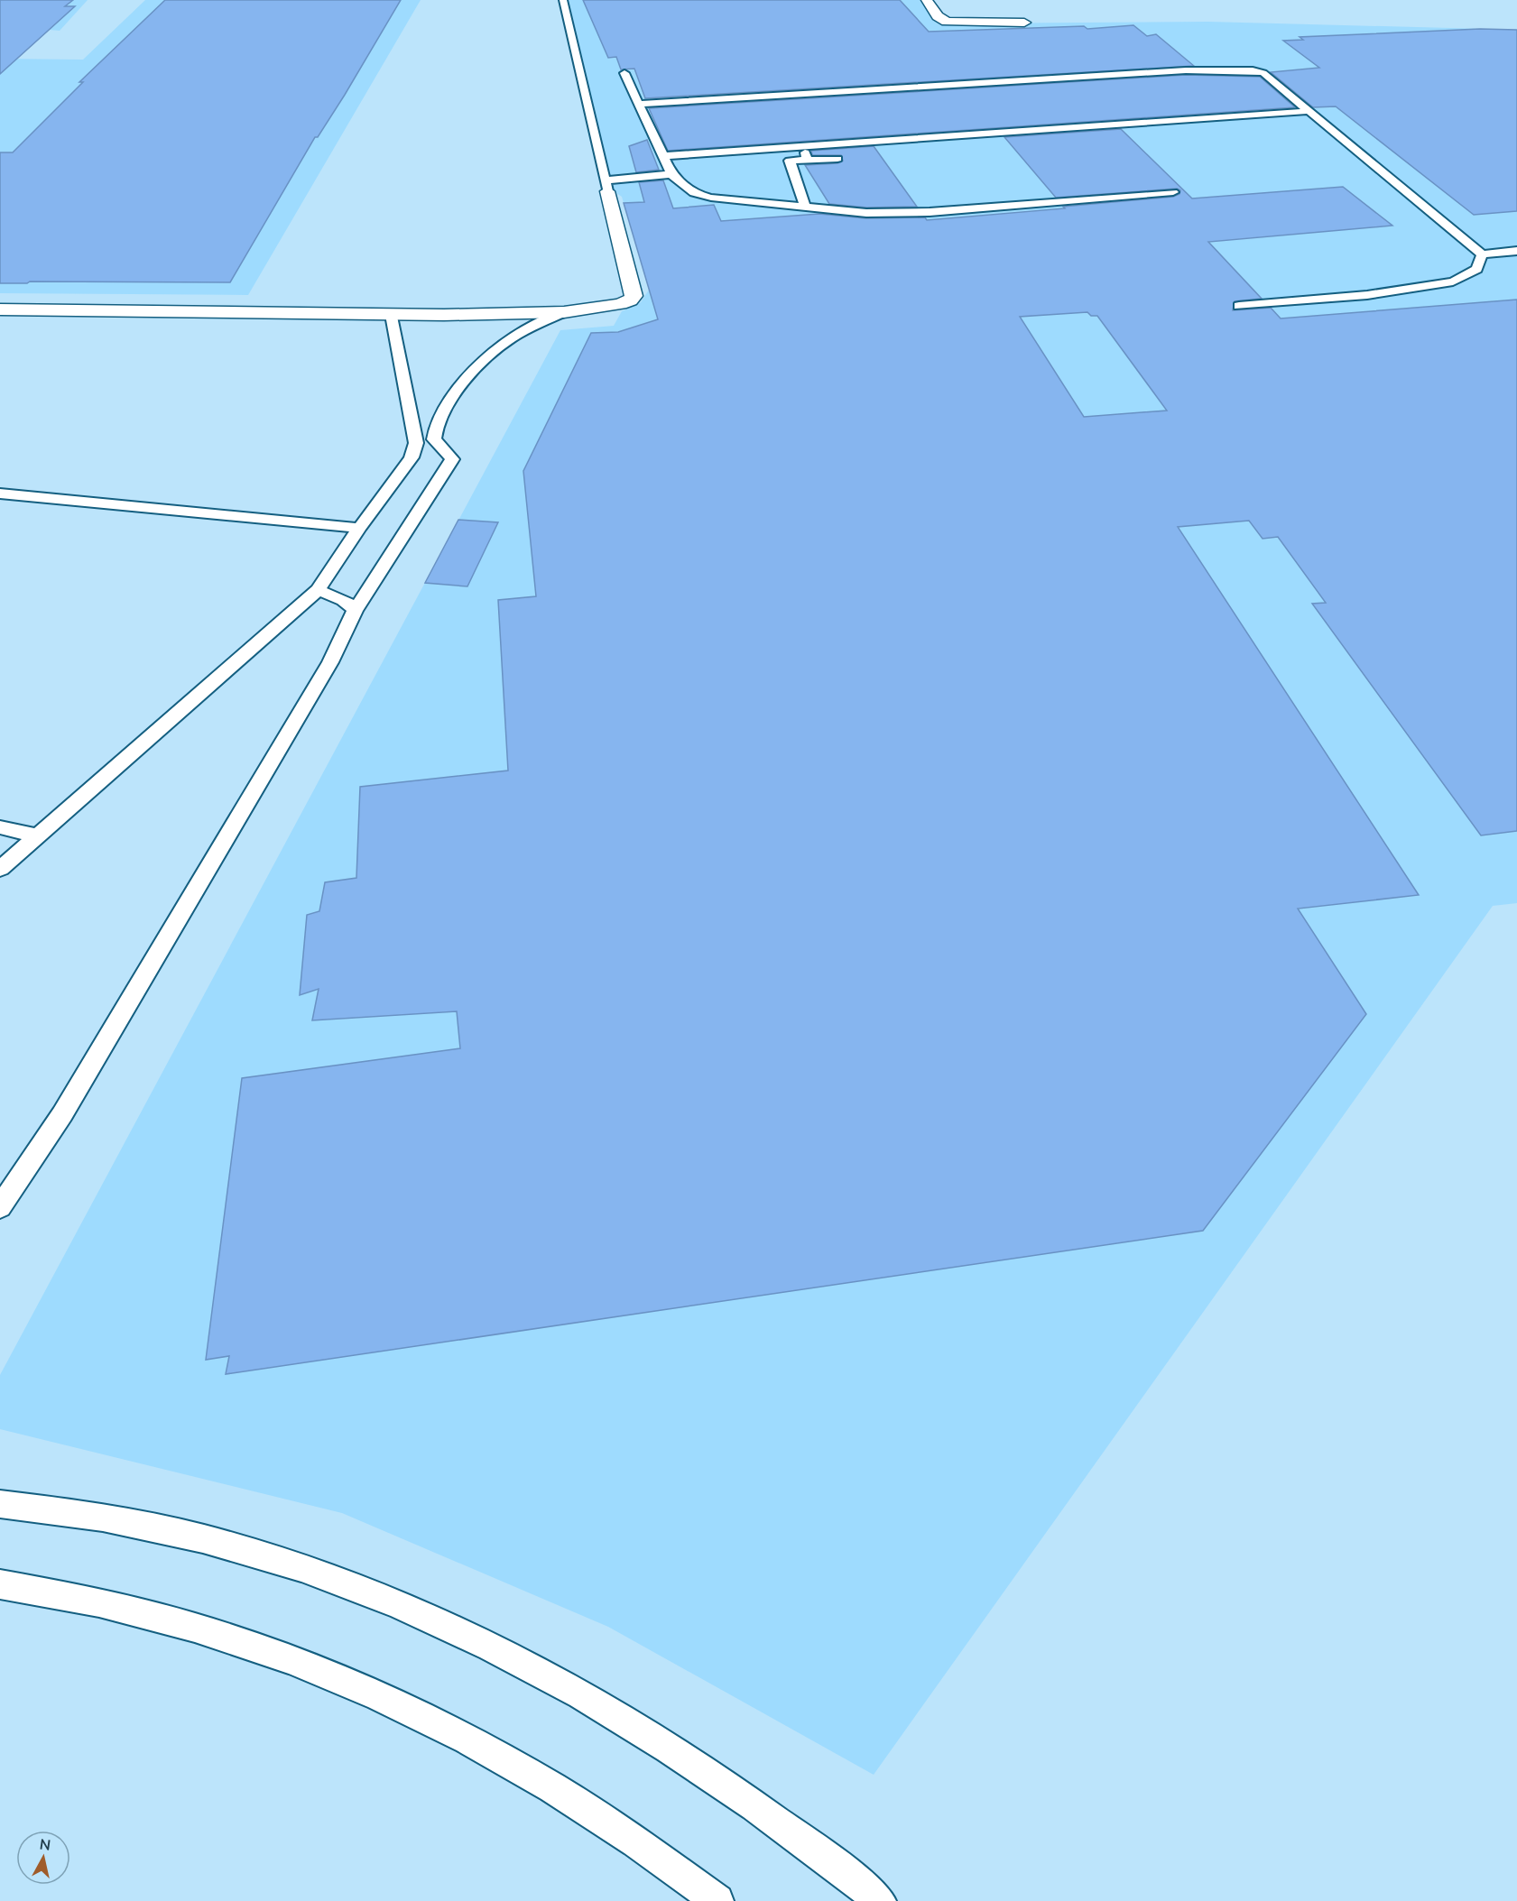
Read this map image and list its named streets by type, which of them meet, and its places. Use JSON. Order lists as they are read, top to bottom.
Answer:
{
  "north": "top"
}
